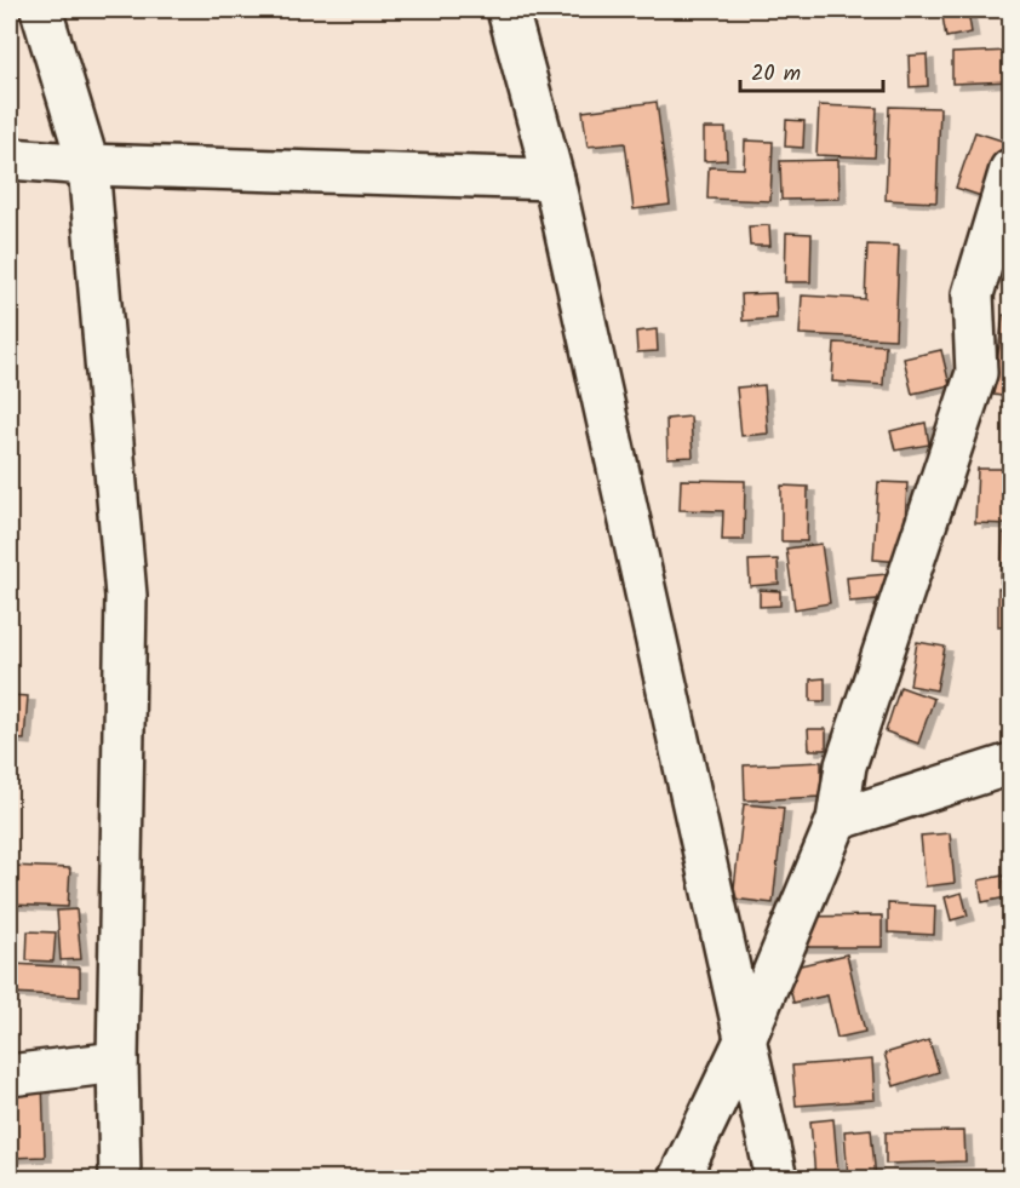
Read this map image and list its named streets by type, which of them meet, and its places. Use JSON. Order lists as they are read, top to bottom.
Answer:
{
  "scale_bar": "20 m"
}
